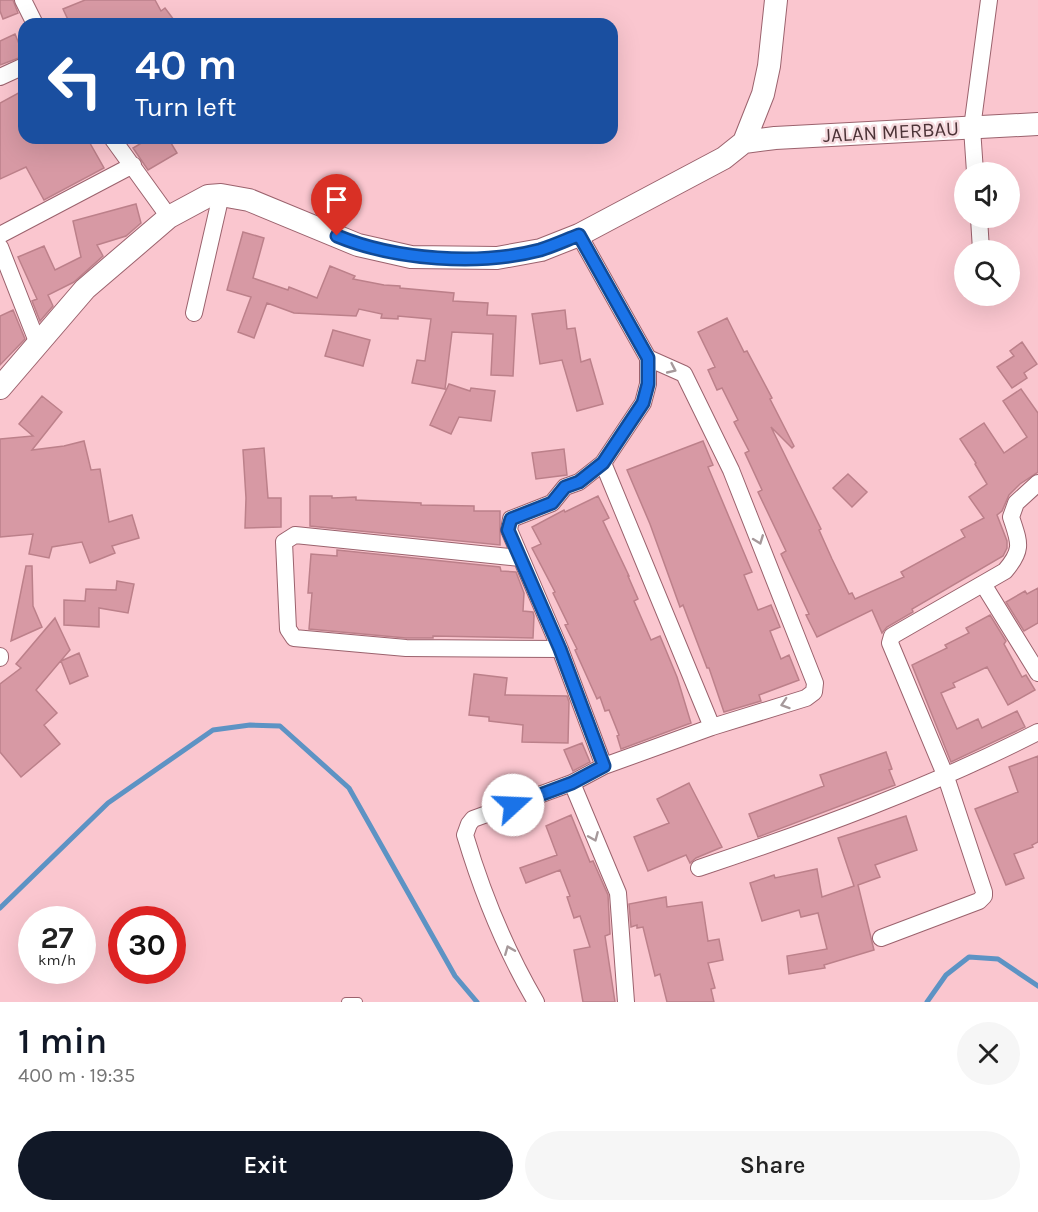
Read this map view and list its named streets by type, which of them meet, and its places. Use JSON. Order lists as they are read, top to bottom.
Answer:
{
  "streets": {
    "street": ["JALAN MERBAU"]
  },
  "page": {
    "turn": ["40 m", "Turn left"],
    "speed": "27 km/h",
    "limit": "30",
    "heading": ["1 min", "400 m · 19:35"],
    "buttons": ["Exit", "Share"]
  }
}
